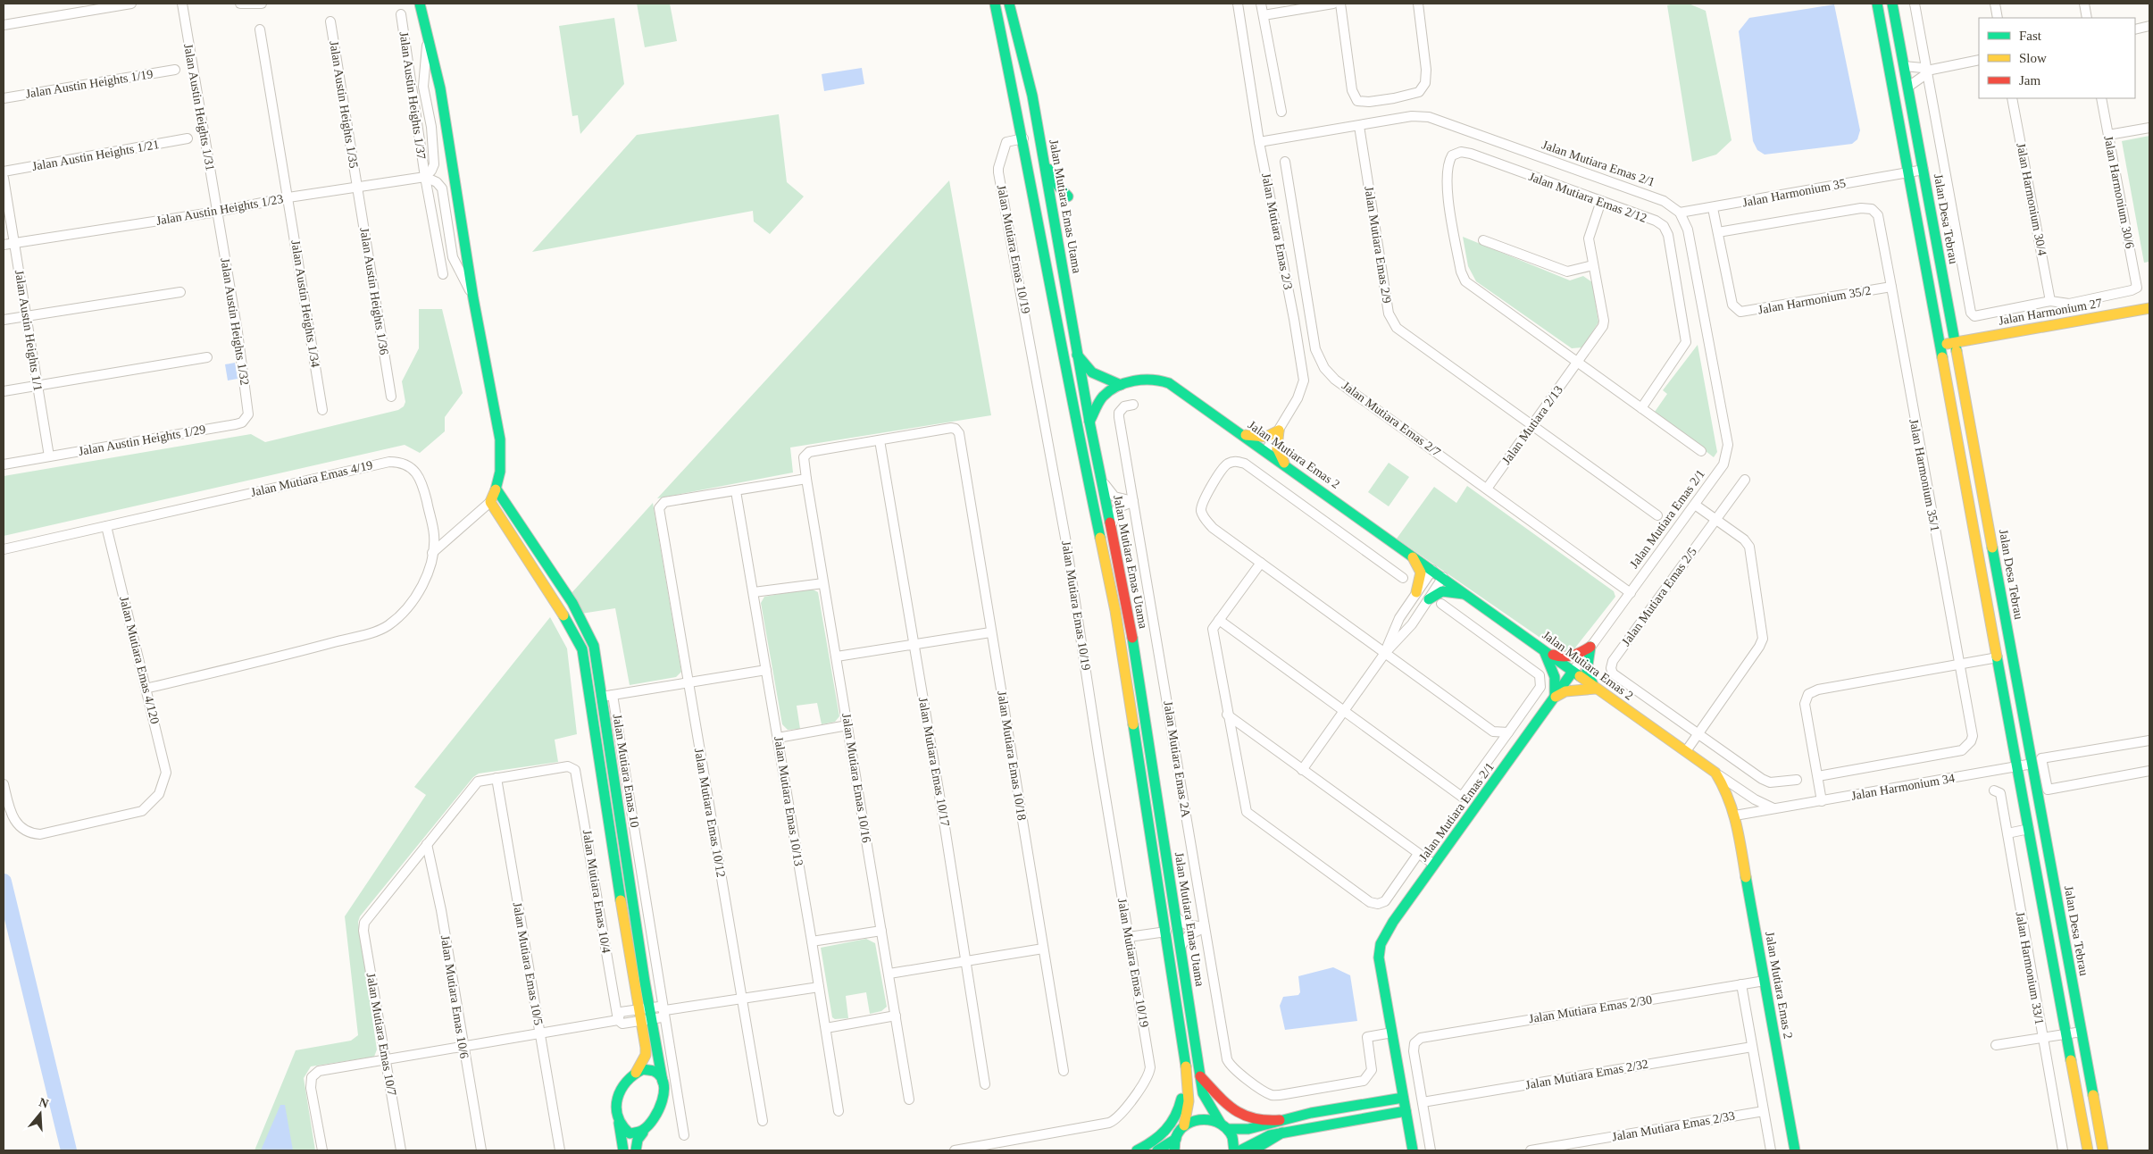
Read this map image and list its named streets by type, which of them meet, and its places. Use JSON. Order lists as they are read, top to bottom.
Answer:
{
  "streets": {
    "street": [
      "Jalan Austin Heights 1/19",
      "Jalan Austin Heights 1/37",
      "Jalan Austin Heights 1/35",
      "Jalan Austin Heights 1/31",
      "Jalan Austin Heights 1/21",
      "Jalan Mutiara Emas 2/1",
      "Jalan Harmonium 30/6",
      "Jalan Harmonium 35",
      "Jalan Mutiara Emas 2/12",
      "Jalan Harmonium 30/4",
      "Jalan Mutiara Emas Utama",
      "Jalan Austin Heights 1/23",
      "Jalan Desa Tebrau",
      "Jalan Mutiara Emas 2/3",
      "Jalan Mutiara Emas 2/9",
      "Jalan Mutiara Emas 10/19",
      "Jalan Austin Heights 1/36",
      "Jalan Harmonium 35/2",
      "Jalan Austin Heights 1/34",
      "Jalan Harmonium 27",
      "Jalan Austin Heights 1/32",
      "Jalan Austin Heights 1/1",
      "Jalan Mutiara Emas 2/7",
      "Jalan Mutiara 2/13",
      "Jalan Austin Heights 1/29",
      "Jalan Mutiara Emas 2",
      "Jalan Harmonium 35/1",
      "Jalan Mutiara Emas 4/19",
      "Jalan Mutiara Emas 2/5",
      "Jalan Mutiara Emas 4/120",
      "Jalan Mutiara Emas 10/18",
      "Jalan Mutiara Emas 2A",
      "Jalan Mutiara Emas 10/17",
      "Jalan Mutiara Emas 10",
      "Jalan Mutiara Emas 10/16",
      "Jalan Harmonium 34",
      "Jalan Mutiara Emas 10/13",
      "Jalan Mutiara Emas 10/12",
      "Jalan Mutiara Emas 10/4",
      "Jalan Mutiara Emas 10/5",
      "Jalan Harmonium 33/1",
      "Jalan Mutiara Emas 10/6",
      "Jalan Mutiara Emas 2/30",
      "Jalan Mutiara Emas 10/7",
      "Jalan Mutiara Emas 2/32",
      "Jalan Mutiara Emas 2/33"
    ]
  },
  "crossings": [
    ["Jalan Austin Heights 1/37", "Jalan Austin Heights 1/23"],
    ["Jalan Austin Heights 1/35", "Jalan Austin Heights 1/23"],
    ["Jalan Austin Heights 1/35", "Jalan Austin Heights 1/36"],
    ["Jalan Austin Heights 1/31", "Jalan Austin Heights 1/23"],
    ["Jalan Austin Heights 1/31", "Jalan Austin Heights 1/32"],
    ["Jalan Mutiara Emas 2/1", "Jalan Harmonium 35"],
    ["Jalan Mutiara Emas 2/1", "Jalan Mutiara Emas 2/3"],
    ["Jalan Mutiara Emas 2/1", "Jalan Mutiara Emas 2/9"],
    ["Jalan Mutiara Emas 2/1", "Jalan Mutiara Emas 2/7"],
    ["Jalan Mutiara Emas 2/1", "Jalan Mutiara Emas 2"],
    ["Jalan Mutiara Emas 2/1", "Jalan Mutiara Emas 2A"],
    ["Jalan Harmonium 30/6", "Jalan Harmonium 30/4"],
    ["Jalan Harmonium 35", "Jalan Desa Tebrau"],
    ["Jalan Harmonium 35", "Jalan Harmonium 35/2"],
    ["Jalan Mutiara Emas 2/12", "Jalan Mutiara 2/13"],
    ["Jalan Mutiara Emas Utama", "Jalan Mutiara Emas 10/19"],
    ["Jalan Mutiara Emas Utama", "Jalan Mutiara Emas 2"],
    ["Jalan Austin Heights 1/23", "Jalan Austin Heights 1/36"],
    ["Jalan Austin Heights 1/23", "Jalan Austin Heights 1/34"],
    ["Jalan Austin Heights 1/23", "Jalan Austin Heights 1/32"],
    ["Jalan Austin Heights 1/23", "Jalan Austin Heights 1/1"],
    ["Jalan Desa Tebrau", "Jalan Harmonium 27"],
    ["Jalan Desa Tebrau", "Jalan Harmonium 34"],
    ["Jalan Mutiara Emas 2/3", "Jalan Mutiara Emas 2"],
    ["Jalan Mutiara Emas 2/9", "Jalan Mutiara 2/13"],
    ["Jalan Harmonium 35/2", "Jalan Harmonium 35/1"],
    ["Jalan Austin Heights 1/32", "Jalan Austin Heights 1/29"],
    ["Jalan Austin Heights 1/1", "Jalan Austin Heights 1/29"],
    ["Jalan Mutiara Emas 2/7", "Jalan Mutiara 2/13"],
    ["Jalan Mutiara Emas 2", "Jalan Harmonium 34"],
    ["Jalan Mutiara Emas 2", "Jalan Mutiara Emas 2/30"],
    ["Jalan Mutiara Emas 4/19", "Jalan Mutiara Emas 4/120"],
    ["Jalan Mutiara Emas 10/18", "Jalan Mutiara Emas 10/17"],
    ["Jalan Mutiara Emas 10/18", "Jalan Mutiara Emas 10/16"],
    ["Jalan Mutiara Emas 10/17", "Jalan Mutiara Emas 10/16"],
    ["Jalan Mutiara Emas 10/13", "Jalan Mutiara Emas 10/12"],
    ["Jalan Mutiara Emas 10/4", "Jalan Mutiara Emas 10/5"],
    ["Jalan Mutiara Emas 10/6", "Jalan Mutiara Emas 10/7"],
    ["Jalan Mutiara Emas 2/30", "Jalan Mutiara Emas 2/32"]
  ],
  "legend": ["Fast", "Slow", "Jam"],
  "north": "top"
}
